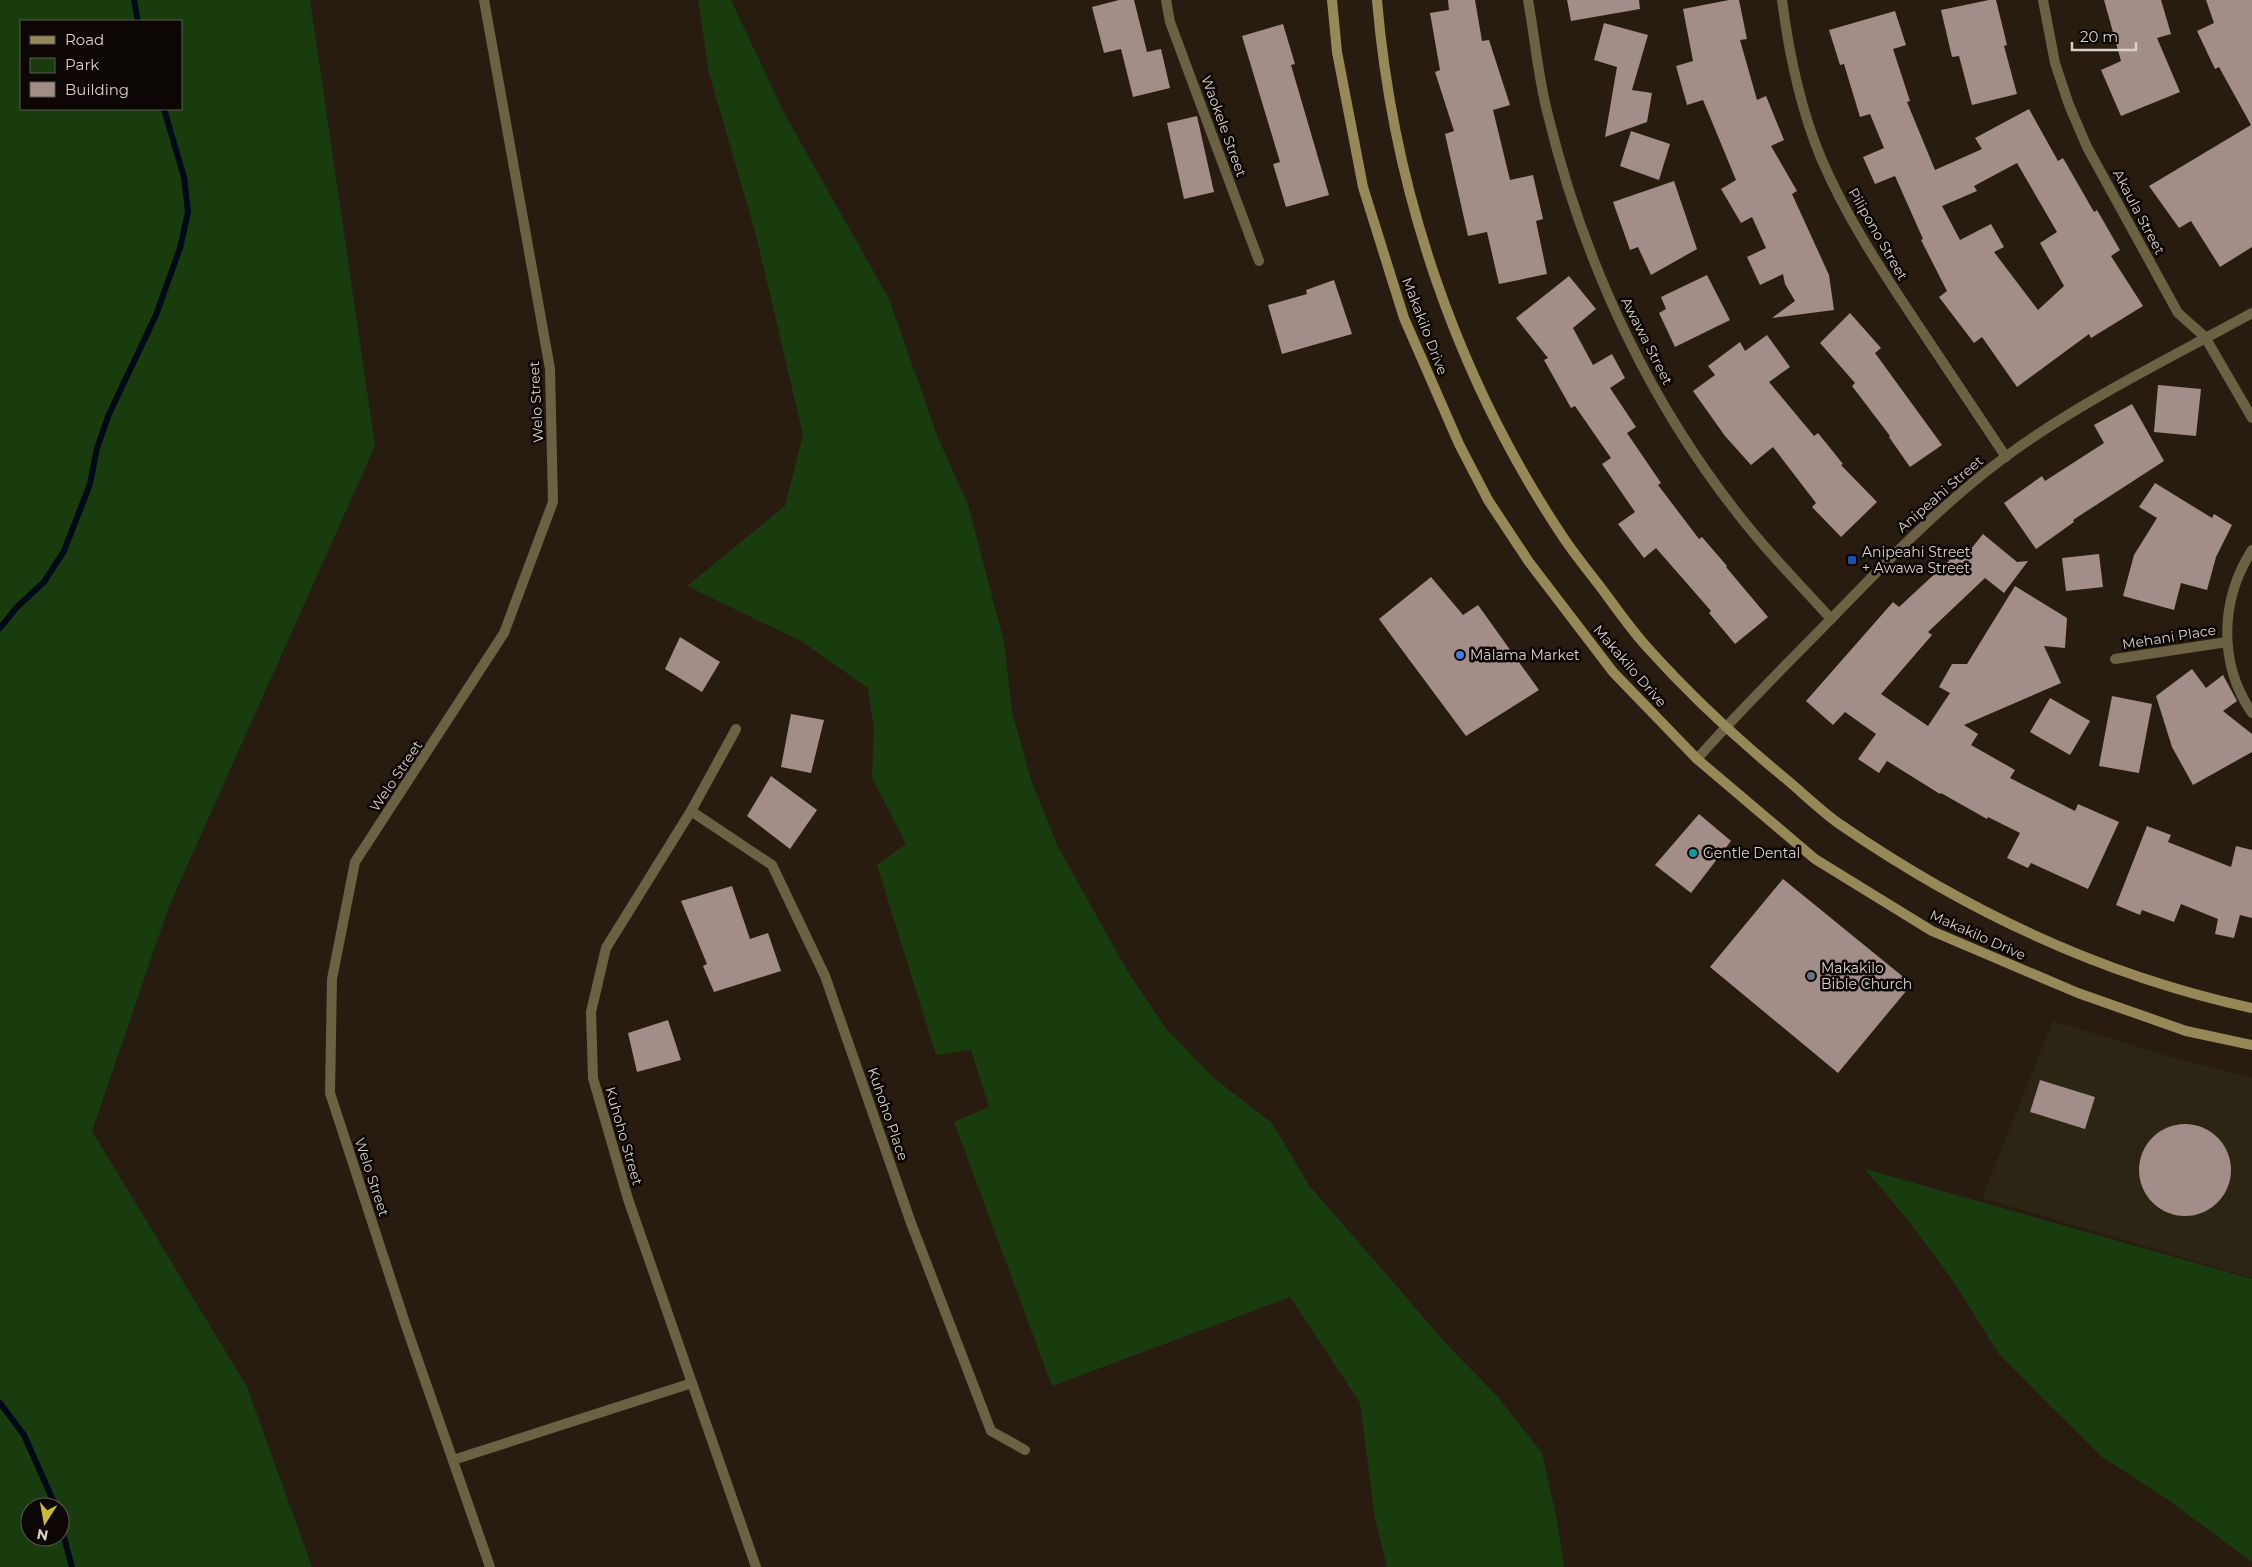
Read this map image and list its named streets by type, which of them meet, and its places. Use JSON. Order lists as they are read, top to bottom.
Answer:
{
  "streets": {
    "main road": ["Makakilo Drive"],
    "street": [
      "Waokele Street",
      "Akaula Street",
      "Pilipono Street",
      "Awawa Street",
      "Welo Street",
      "Anipeahi Street",
      "Mehani Place",
      "Kuhoho Place",
      "Kuhoho Street"
    ]
  },
  "crossings": [
    ["Akaula Street", "Anipeahi Street"],
    ["Pilipono Street", "Anipeahi Street"],
    ["Makakilo Drive", "Anipeahi Street"],
    ["Awawa Street", "Anipeahi Street"],
    ["Kuhoho Place", "Kuhoho Street"]
  ],
  "places": {
    "transit": ["Anipeahi Street + Awawa Street"],
    "other": ["Mālama Market", "Gentle Dental", "Makakilo Bible Church"]
  },
  "legend": ["Road", "Park", "Building"],
  "scale_bar": "20 m",
  "north": "bottom"
}
